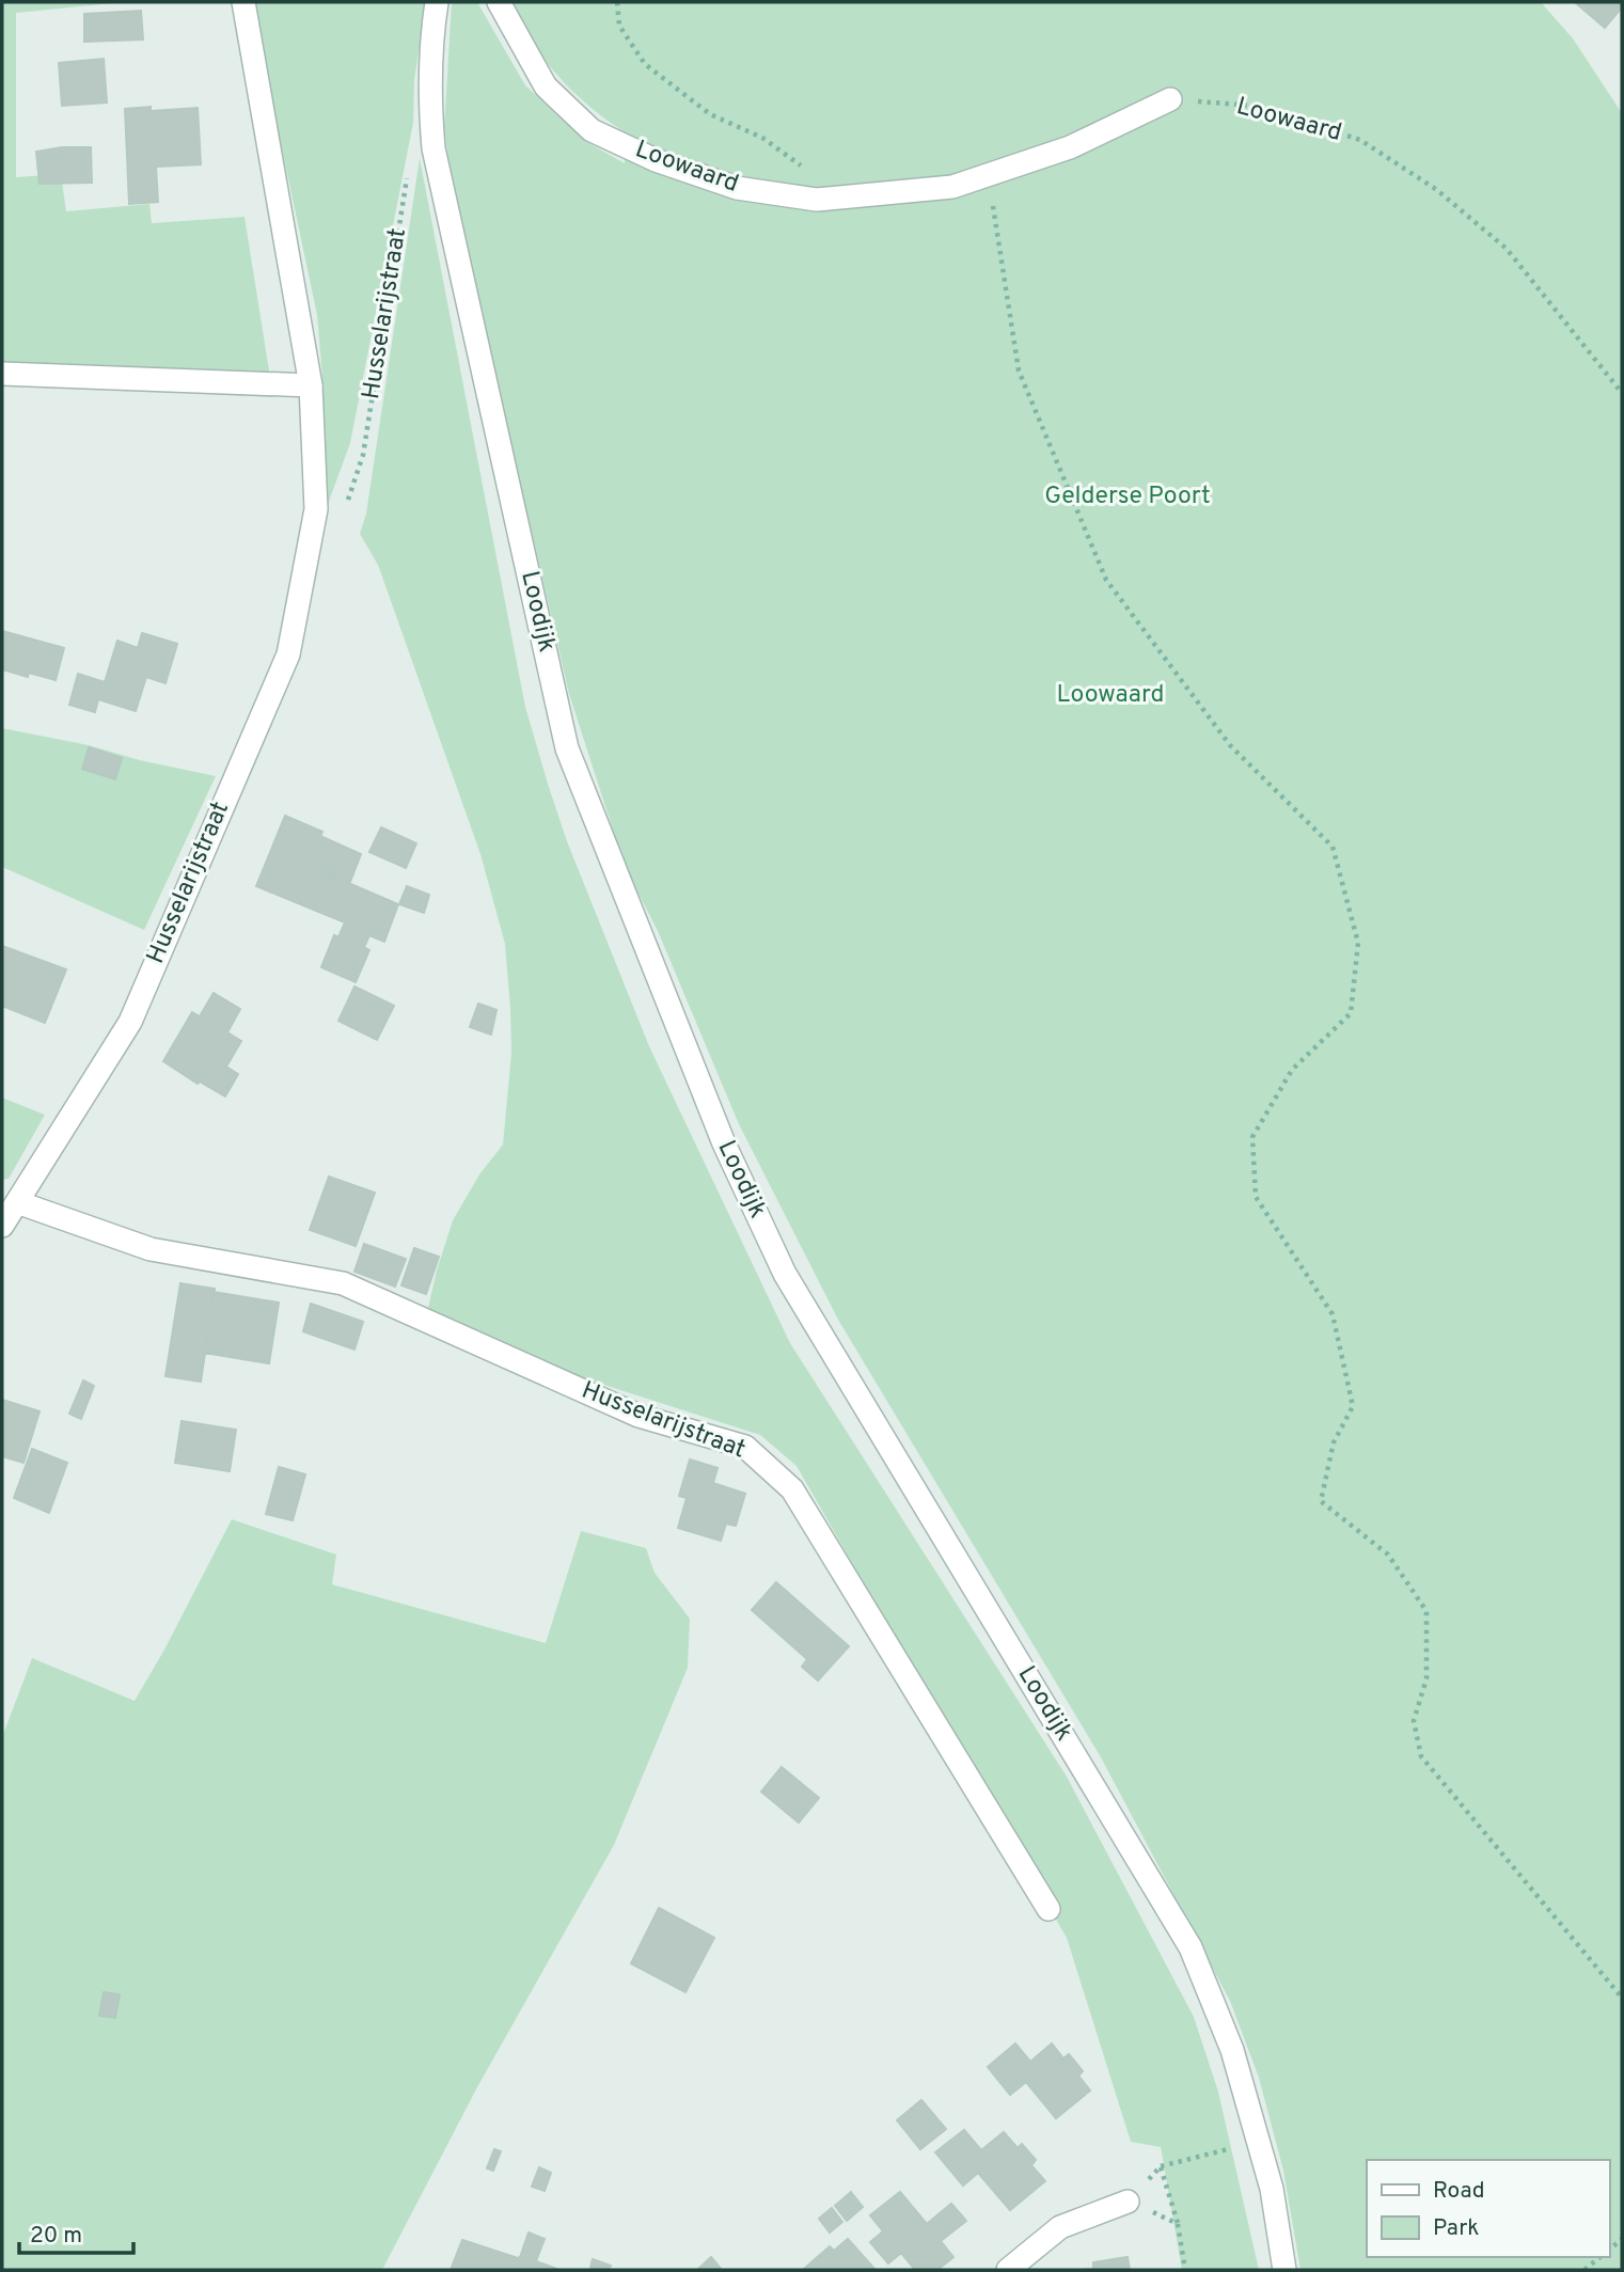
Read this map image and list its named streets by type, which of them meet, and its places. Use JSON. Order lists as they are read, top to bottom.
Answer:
{
  "streets": {
    "street": ["Loowaard", "Husselarijstraat", "Loodijk"]
  },
  "parks": ["Gelderse Poort", "Loowaard"],
  "legend": ["Road", "Park"],
  "scale_bar": "20 m"
}
